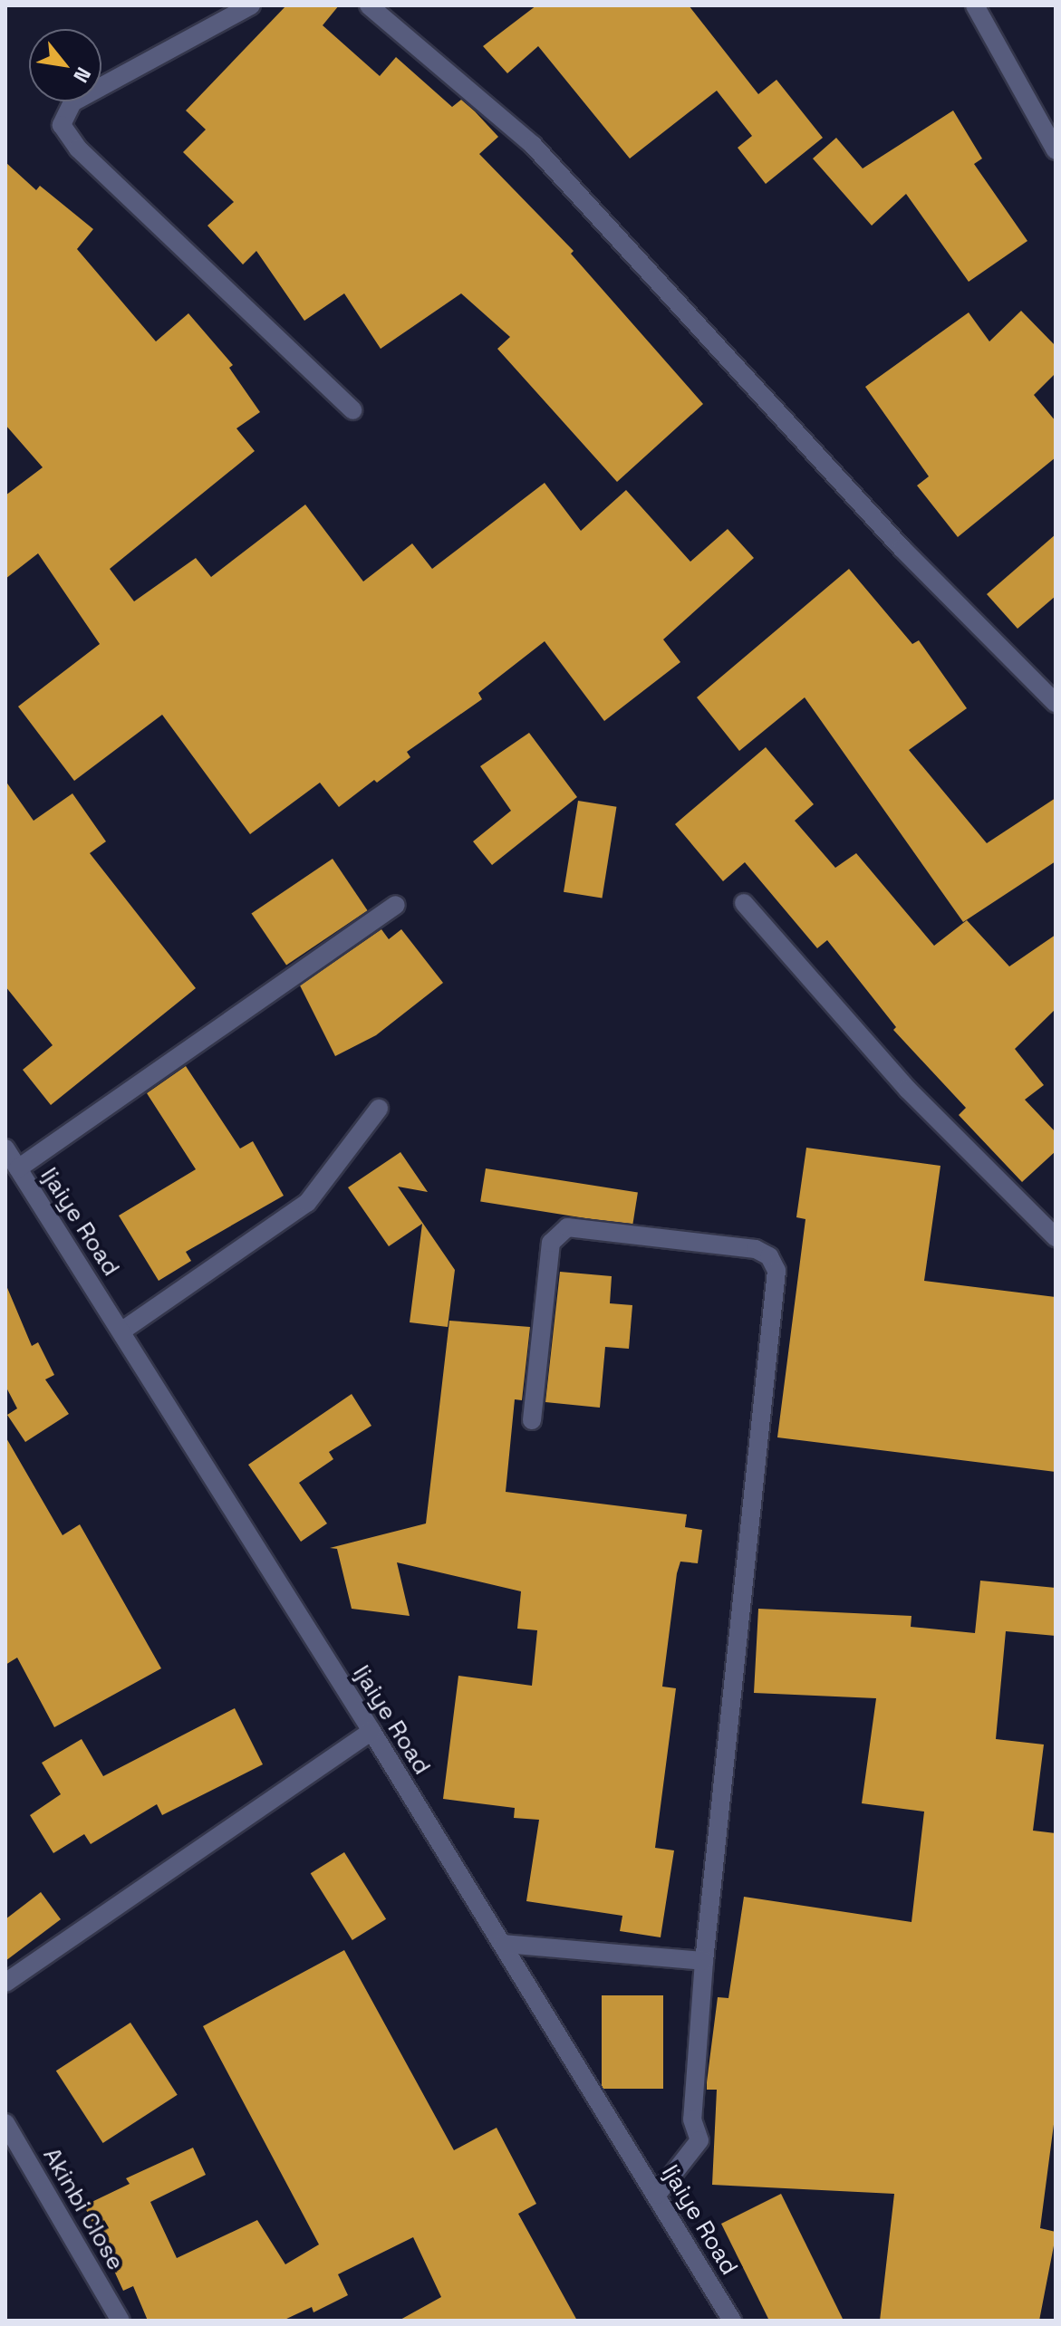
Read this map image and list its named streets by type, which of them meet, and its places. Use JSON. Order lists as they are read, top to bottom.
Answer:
{
  "streets": {
    "street": ["Ijaiye Road", "Akinbi Close"]
  },
  "north": "bottom right"
}
